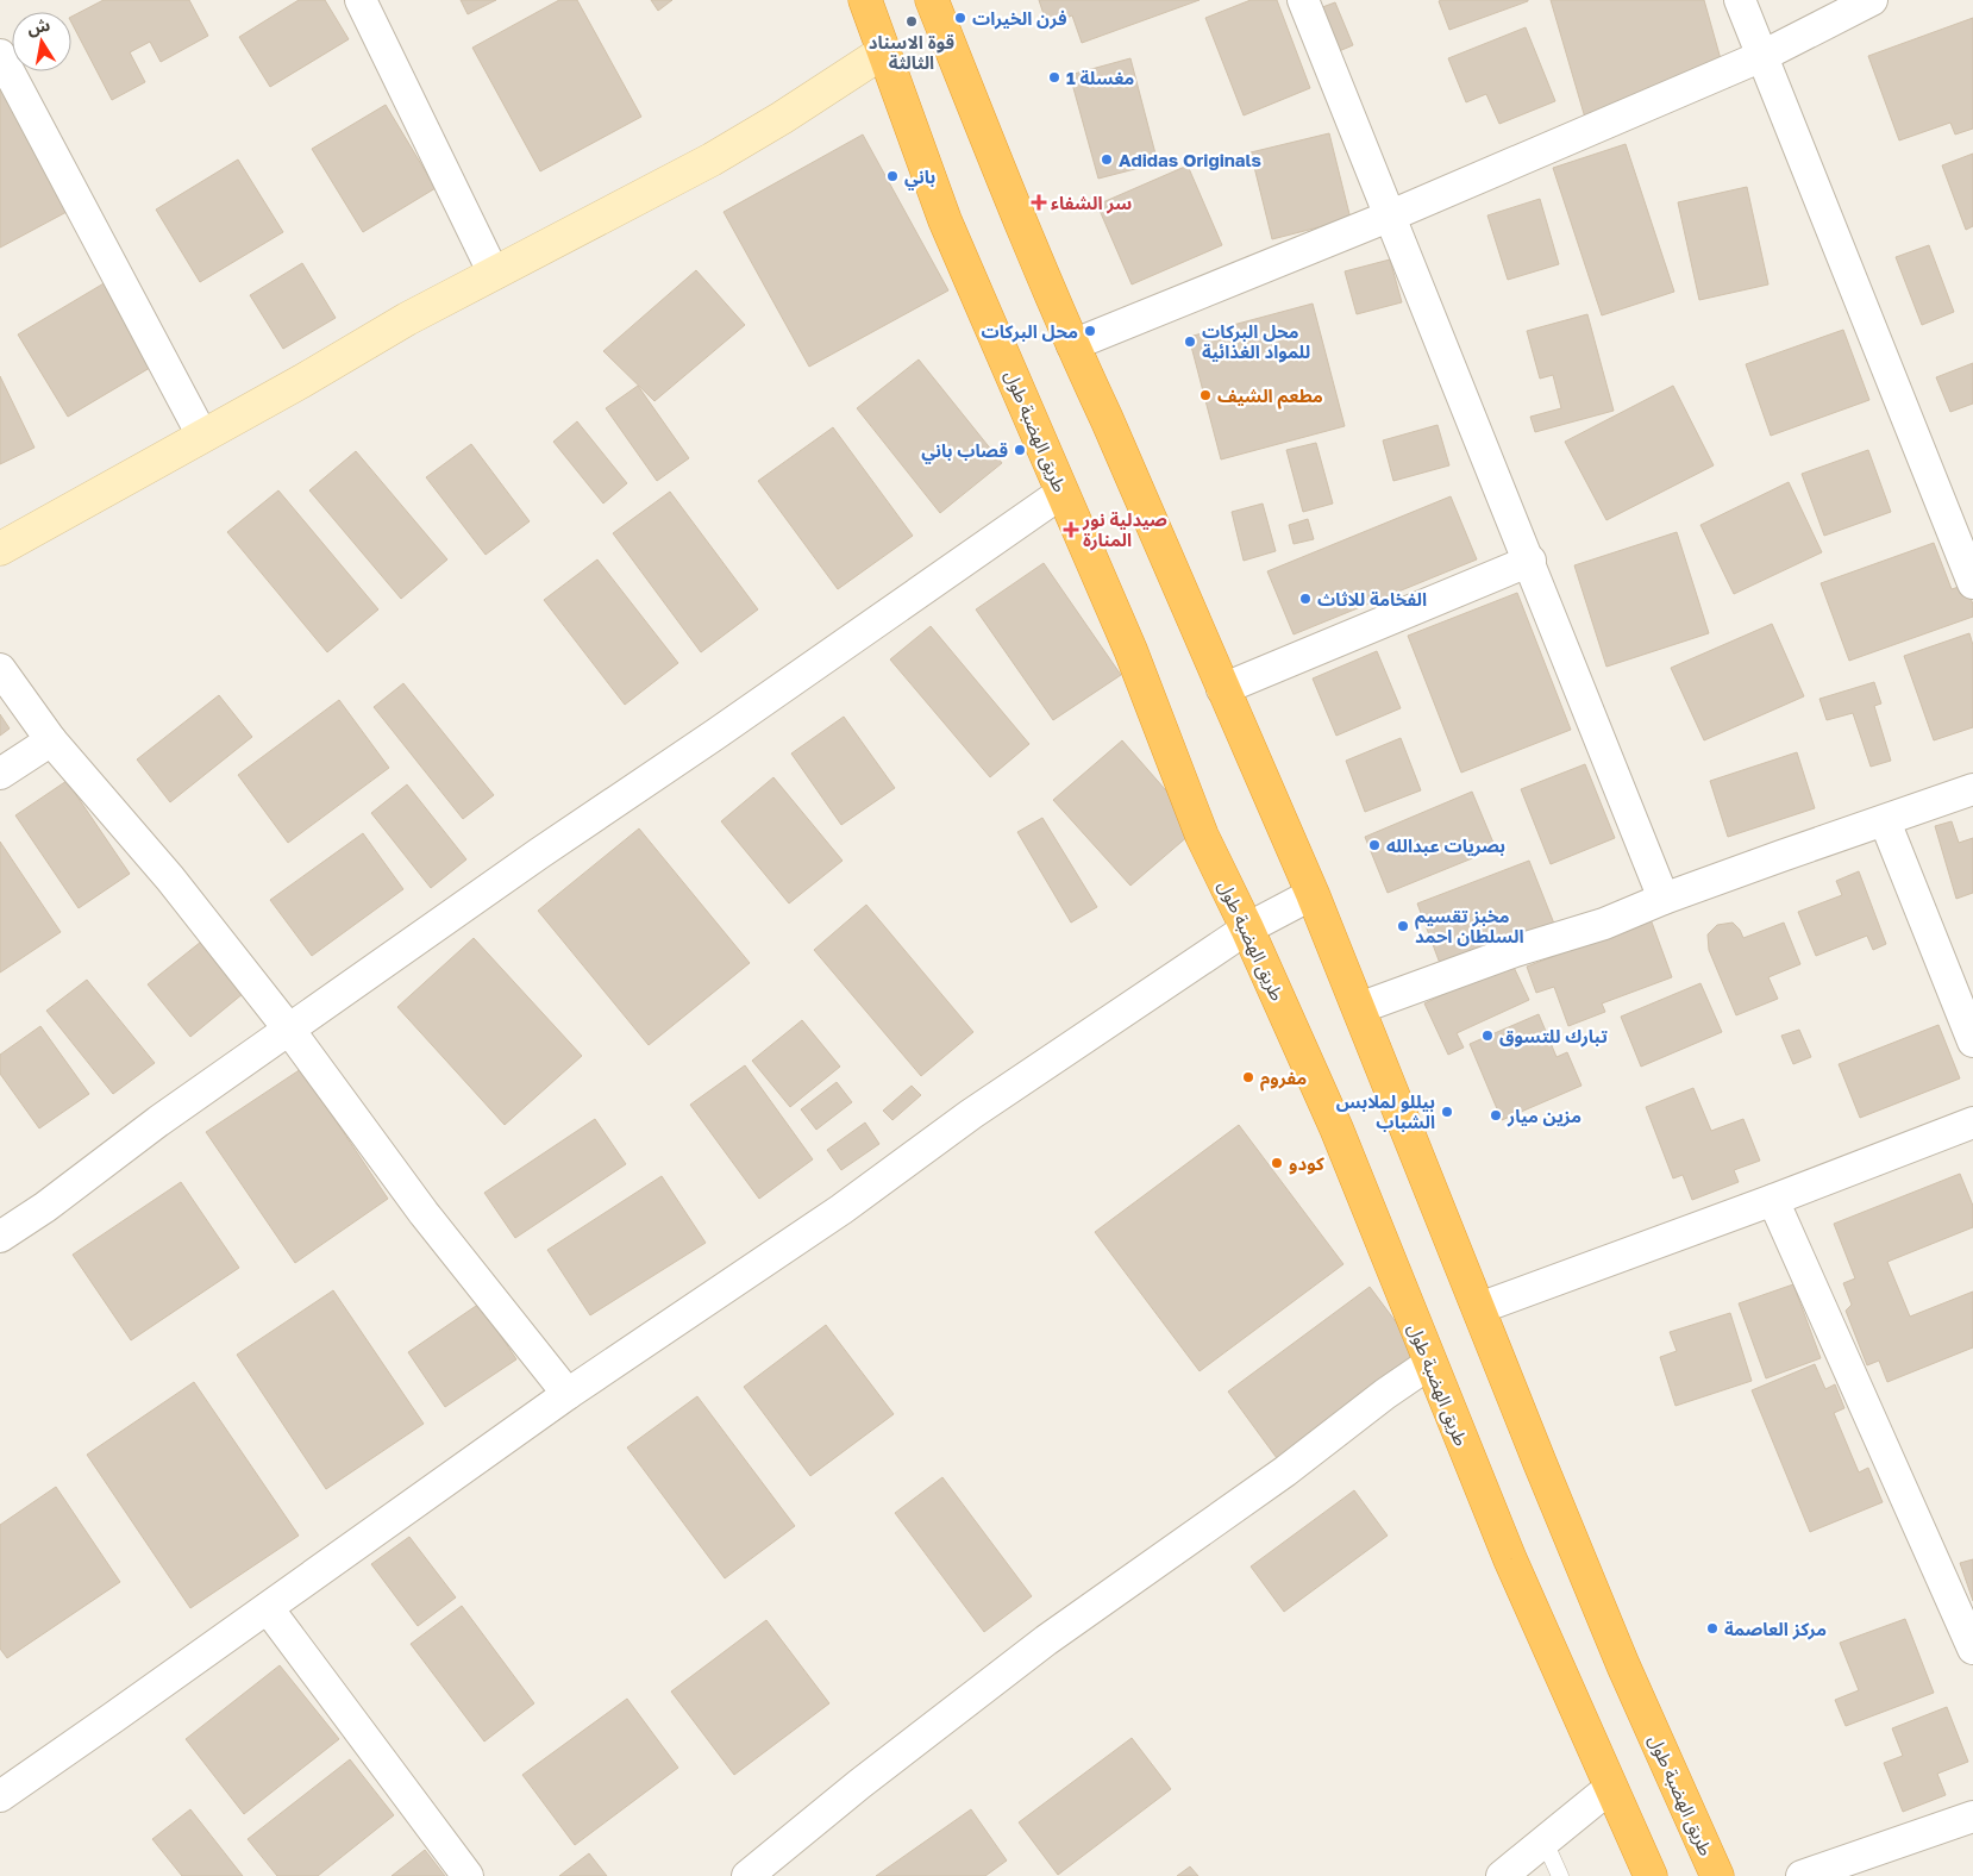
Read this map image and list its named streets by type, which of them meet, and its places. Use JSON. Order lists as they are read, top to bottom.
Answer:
{
  "streets": {
    "highway": ["طريق الهضبة طول"]
  },
  "places": {
    "other": [
      "فرن الخيرات",
      "قوة الاسناد الثالثة",
      "مغسلة 1",
      "Adidas Originals",
      "باني",
      "محل البركات",
      "محل البركات للمواد الغذائية",
      "مطعم الشيف",
      "قصاب باني",
      "الفخامة للاثاث",
      "بصريات عبدالله",
      "مخبز تقسيم السلطان احمد",
      "تبارك للتسوق",
      "مفروم",
      "بيللو لملابس الشباب",
      "مزين ميار",
      "كودو",
      "مركز العاصمة"
    ],
    "health": ["سر الشفاء", "صيدلية نور المنارة"]
  },
  "north": "top"
}
